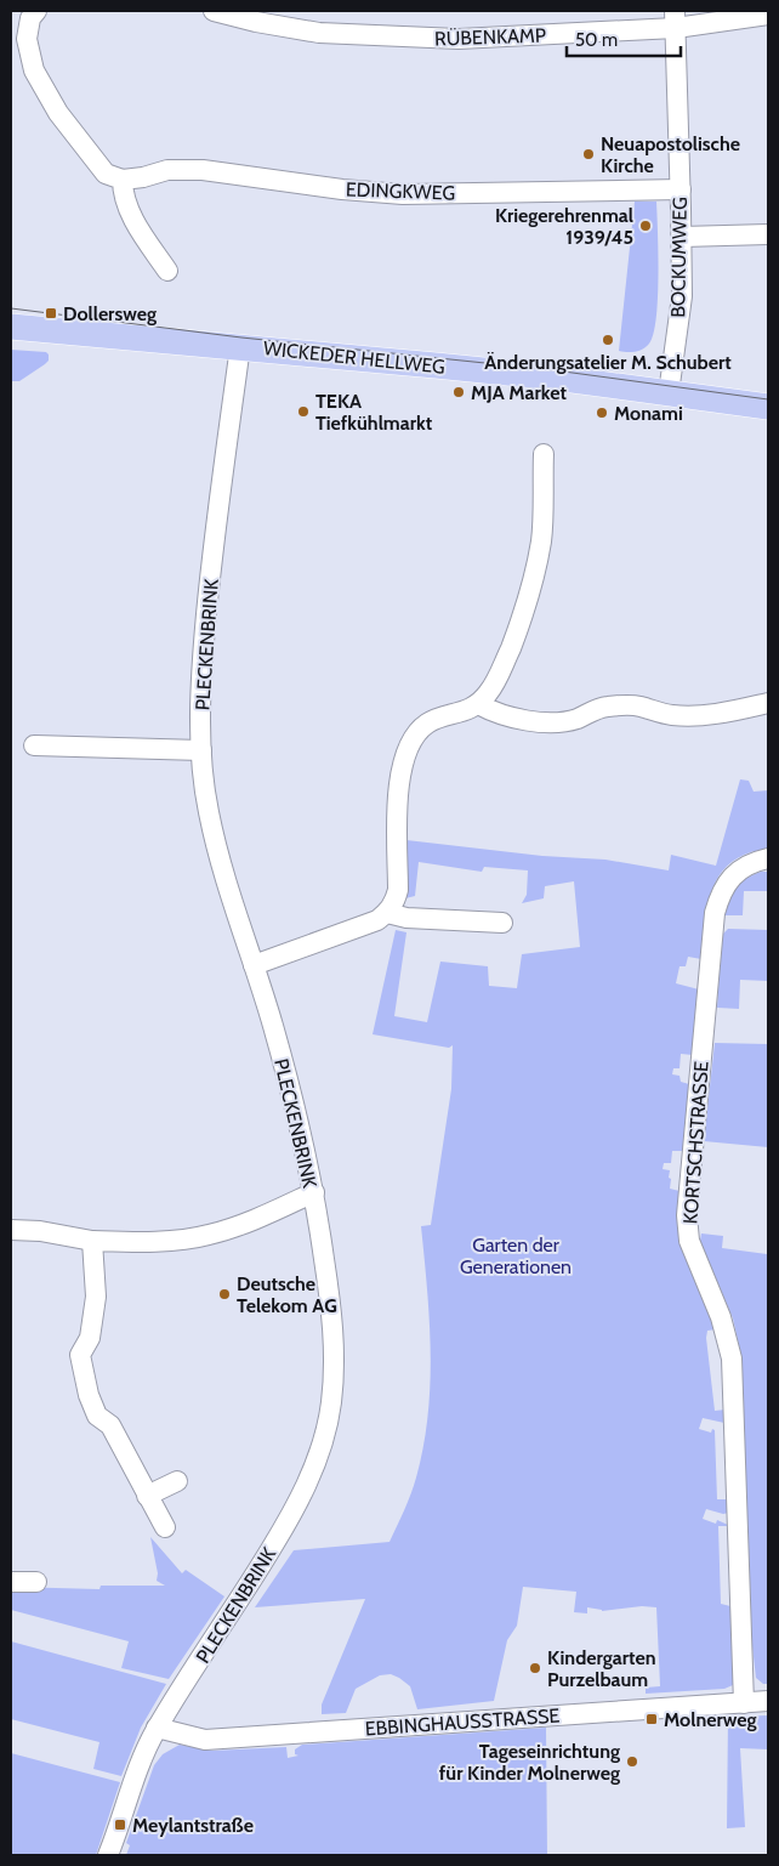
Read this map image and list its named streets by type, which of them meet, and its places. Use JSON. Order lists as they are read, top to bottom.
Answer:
{
  "streets": {
    "main road": ["WICKEDER HELLWEG"],
    "street": [
      "RÜBENKAMP",
      "EDINGKWEG",
      "BOCKUMWEG",
      "PLECKENBRINK",
      "KORTSCHSTRASSE",
      "EBBINGHAUSSTRASSE"
    ]
  },
  "crossings": [
    ["RÜBENKAMP", "BOCKUMWEG"],
    ["EDINGKWEG", "BOCKUMWEG"],
    ["BOCKUMWEG", "WICKEDER HELLWEG"],
    ["WICKEDER HELLWEG", "PLECKENBRINK"],
    ["PLECKENBRINK", "EBBINGHAUSSTRASSE"],
    ["KORTSCHSTRASSE", "EBBINGHAUSSTRASSE"]
  ],
  "parks": ["Garten der Generationen"],
  "places": {
    "other": [
      "Neuapostolische Kirche",
      "Kriegerehrenmal 1939/45",
      "Änderungsatelier M. Schubert",
      "MJA Market",
      "TEKA Tiefkühlmarkt",
      "Monami",
      "Deutsche Telekom AG",
      "Kindergarten Purzelbaum",
      "Tageseinrichtung für Kinder Molnerweg"
    ],
    "transit": ["Dollersweg", "Molnerweg", "Meylantstraße"]
  },
  "scale_bar": "50 m"
}
